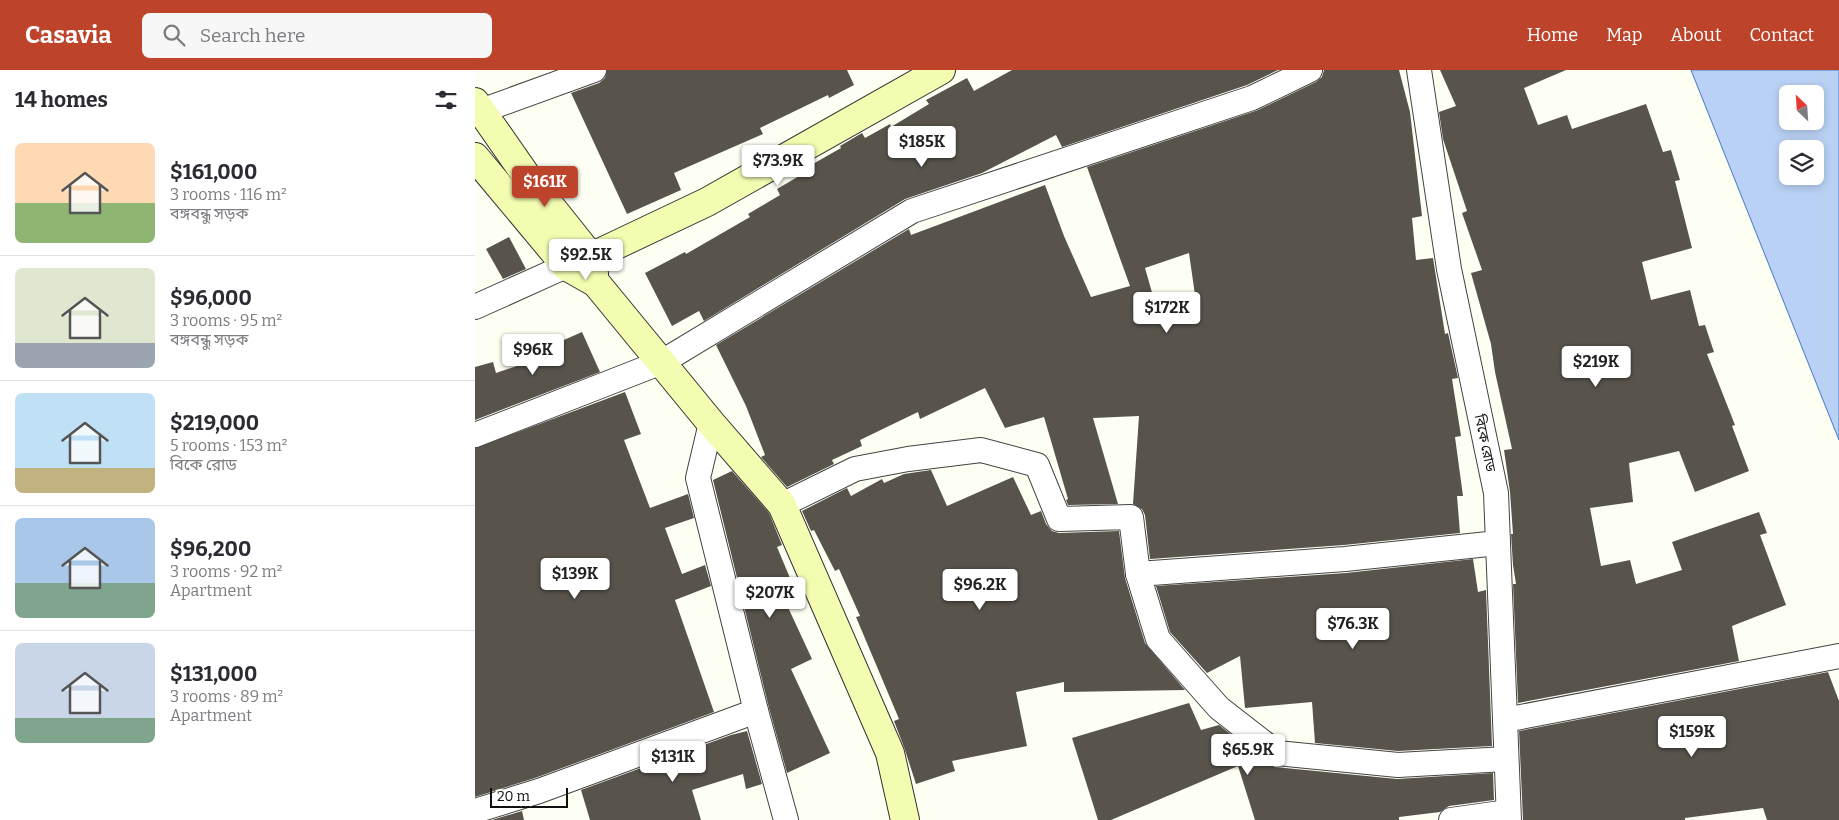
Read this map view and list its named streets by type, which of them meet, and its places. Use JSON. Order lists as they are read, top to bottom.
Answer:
{
  "streets": {
    "street": ["বিকে রোড"]
  },
  "scale_bar": "20 m",
  "north": "top left",
  "page": {
    "header": "Casavia",
    "search": "Search here",
    "nav": [
      "Home",
      "Map",
      "About",
      "Contact"
    ],
    "heading": "14 homes",
    "price": [
      "$185K",
      "$73.9K",
      "$161K",
      "$92.5K",
      "$172K",
      "$96K",
      "$219K",
      "$139K",
      "$96.2K",
      "$207K",
      "$76.3K",
      "$159K",
      "$65.9K",
      "$131K"
    ],
    "list": [
      {
        "name": "$161,000",
        "note": "3 rooms · 116 m² · বঙ্গবন্ধু সড়ক"
      },
      {
        "name": "$96,000",
        "note": "3 rooms · 95 m² · বঙ্গবন্ধু সড়ক"
      },
      {
        "name": "$219,000",
        "note": "5 rooms · 153 m² · বিকে রোড"
      },
      {
        "name": "$96,200",
        "note": "3 rooms · 92 m² · Apartment"
      },
      {
        "name": "$131,000",
        "note": "3 rooms · 89 m² · Apartment"
      }
    ],
    "scale": "20 m"
  }
}
